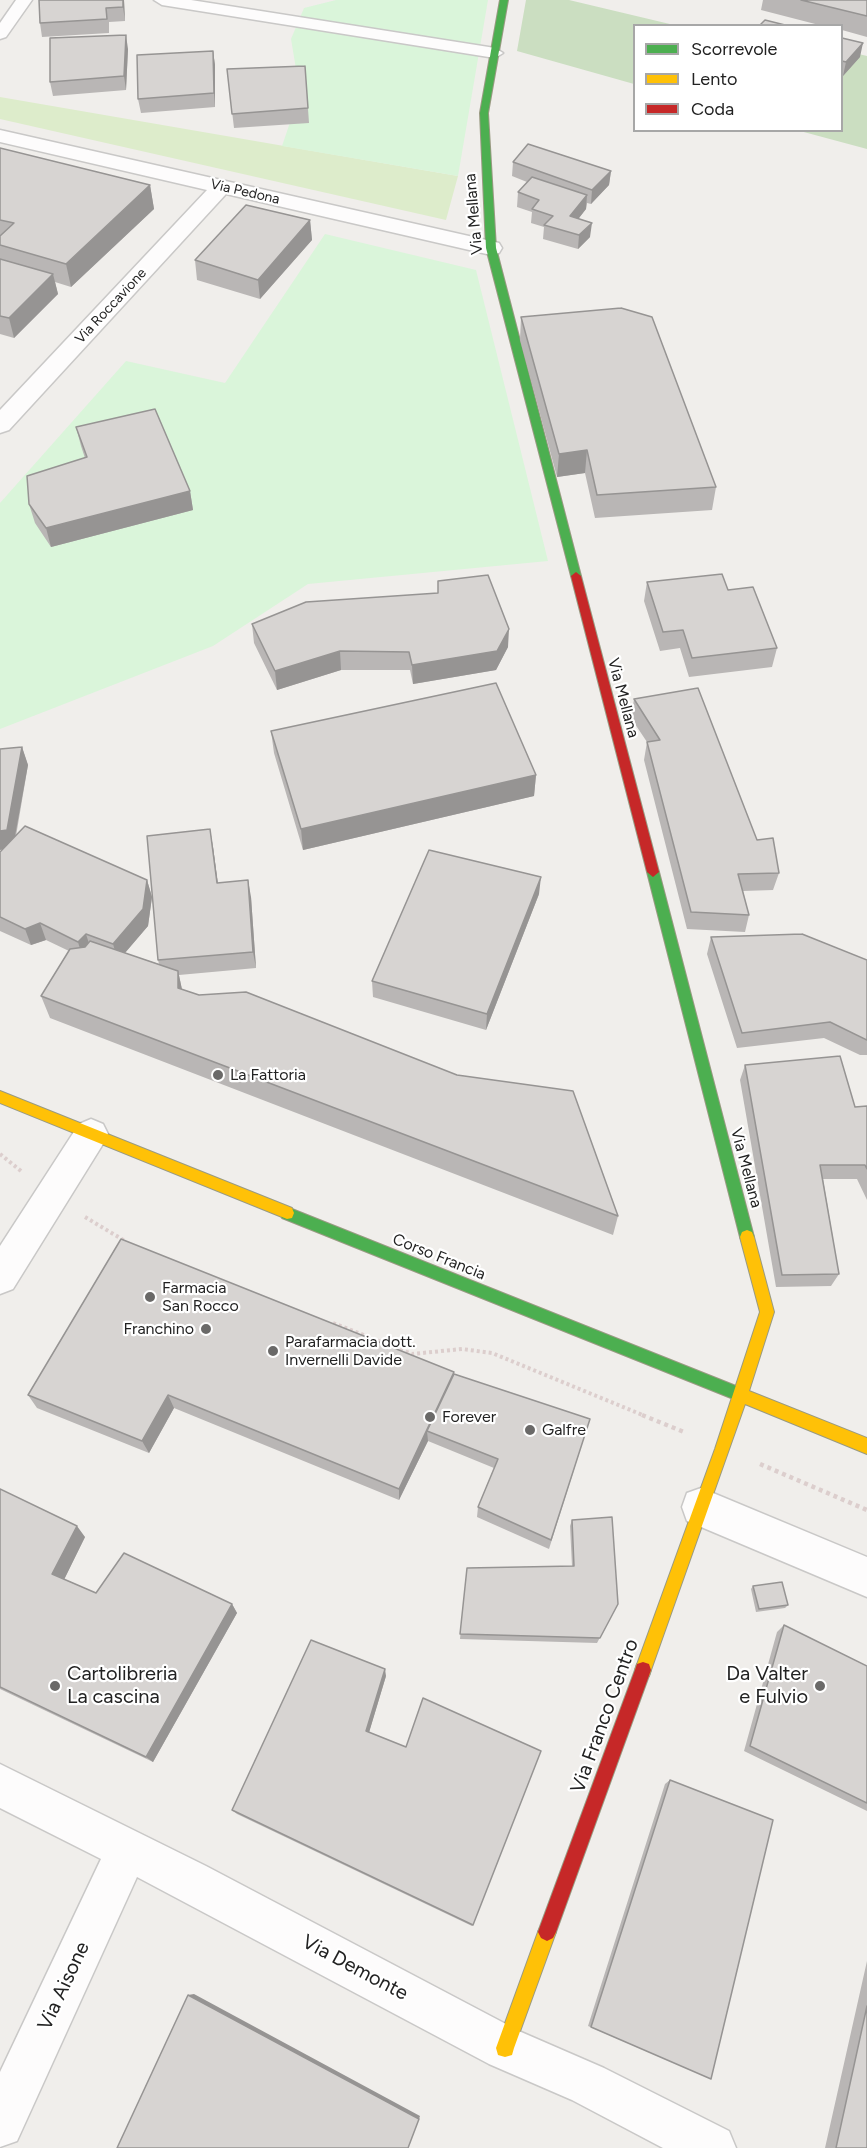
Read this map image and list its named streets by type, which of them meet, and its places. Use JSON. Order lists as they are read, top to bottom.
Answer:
{
  "streets": {
    "street": [
      "Via Pedona",
      "Via Mellana",
      "Via Roccavione",
      "Corso Francia",
      "Via Franco Centro",
      "Via Demonte",
      "Via Aisone"
    ]
  },
  "crossings": [
    ["Via Pedona", "Via Mellana"],
    ["Via Pedona", "Via Roccavione"],
    ["Via Mellana", "Corso Francia"],
    ["Via Mellana", "Via Franco Centro"],
    ["Corso Francia", "Via Franco Centro"],
    ["Via Franco Centro", "Via Demonte"],
    ["Via Demonte", "Via Aisone"]
  ],
  "places": [
    "La Fattoria",
    "Farmacia San Rocco",
    "Franchino",
    "Parafarmacia dott. Invernelli Davide",
    "Forever",
    "Galfre",
    "Cartolibreria La cascina",
    "Da Valter e Fulvio"
  ],
  "legend": ["Scorrevole", "Lento", "Coda"]
}
